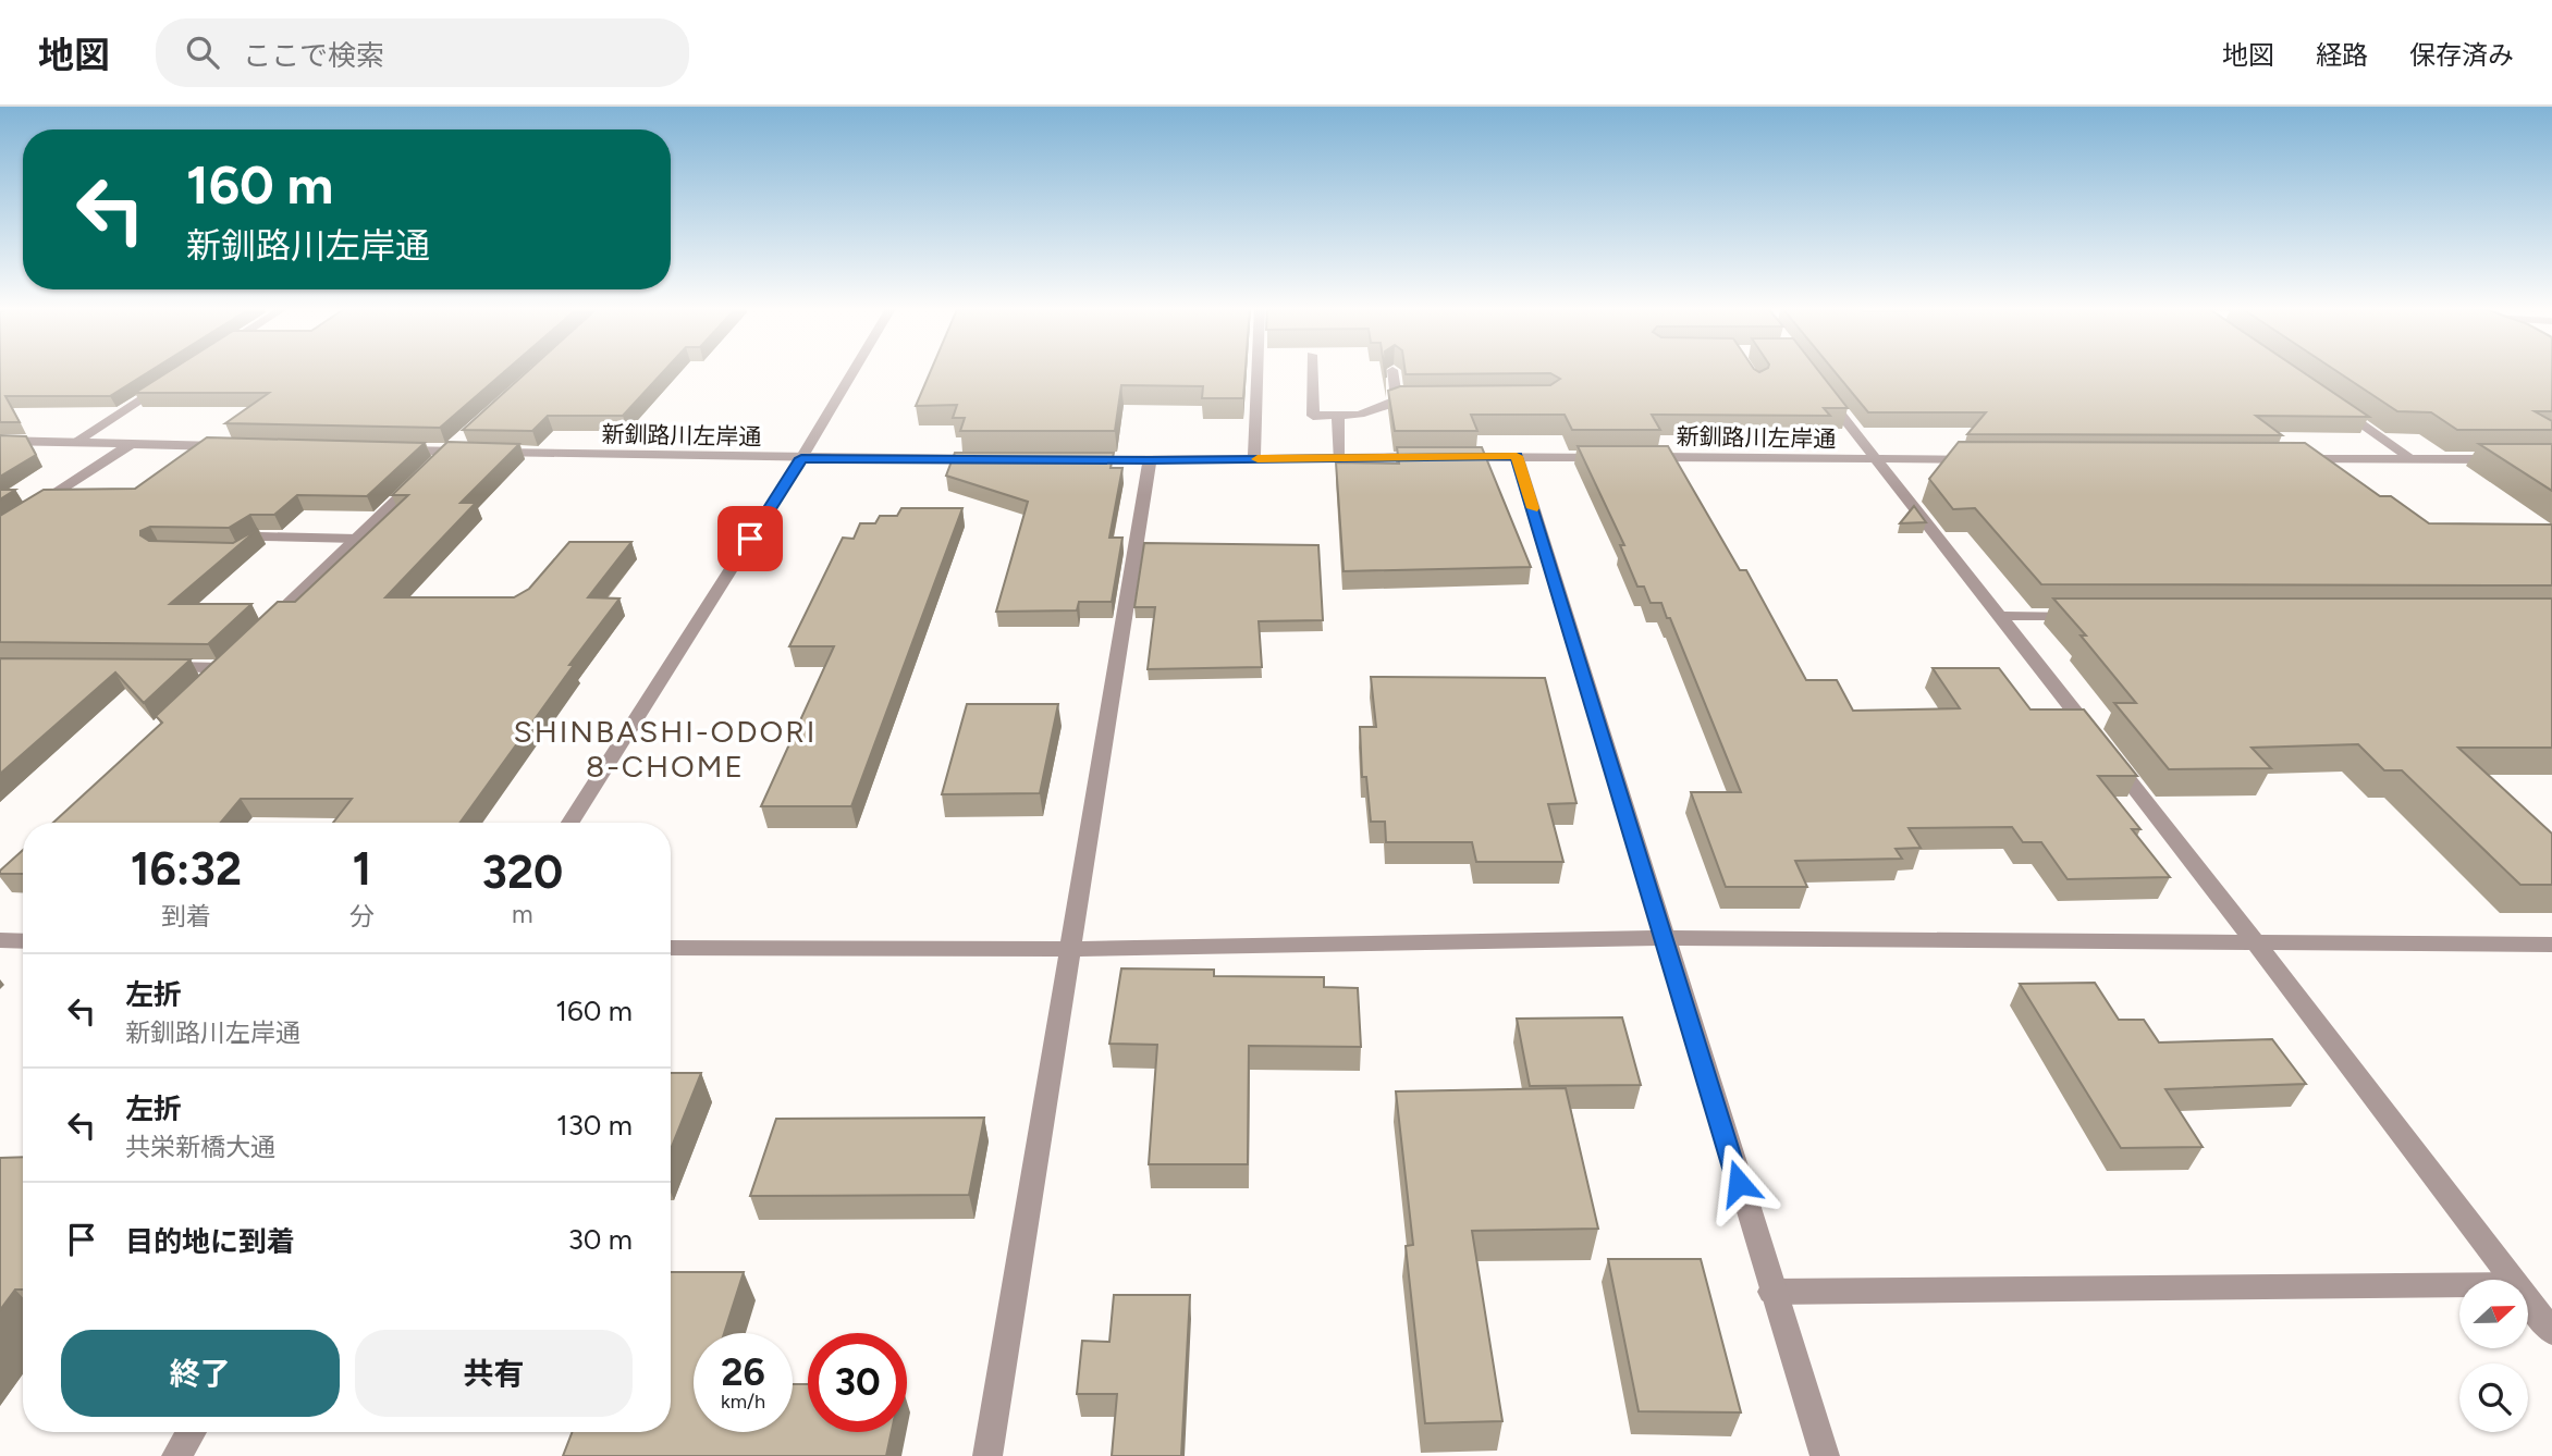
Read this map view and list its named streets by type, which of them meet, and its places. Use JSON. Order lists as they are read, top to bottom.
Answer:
{
  "streets": {
    "street": ["新釧路川左岸通"]
  },
  "districts": ["SHINBASHI-ODORI 8-CHOME"],
  "north": "right",
  "page": {
    "header": "地図",
    "search": "ここで検索",
    "nav": ["地図", "経路", "保存済み"],
    "turn": ["160 m", "新釧路川左岸通"],
    "eta": [
      "16:32",
      "到着",
      "1",
      "分",
      "320",
      "m"
    ],
    "list": [
      {
        "name": "左折",
        "note": "新釧路川左岸通",
        "value": "160 m"
      },
      {
        "name": "左折",
        "note": "共栄新橋大通",
        "value": "130 m"
      },
      {
        "name": "目的地に到着",
        "value": "30 m"
      }
    ],
    "buttons": ["終了", "共有"],
    "speed": "26 km/h",
    "limit": "30"
  }
}
